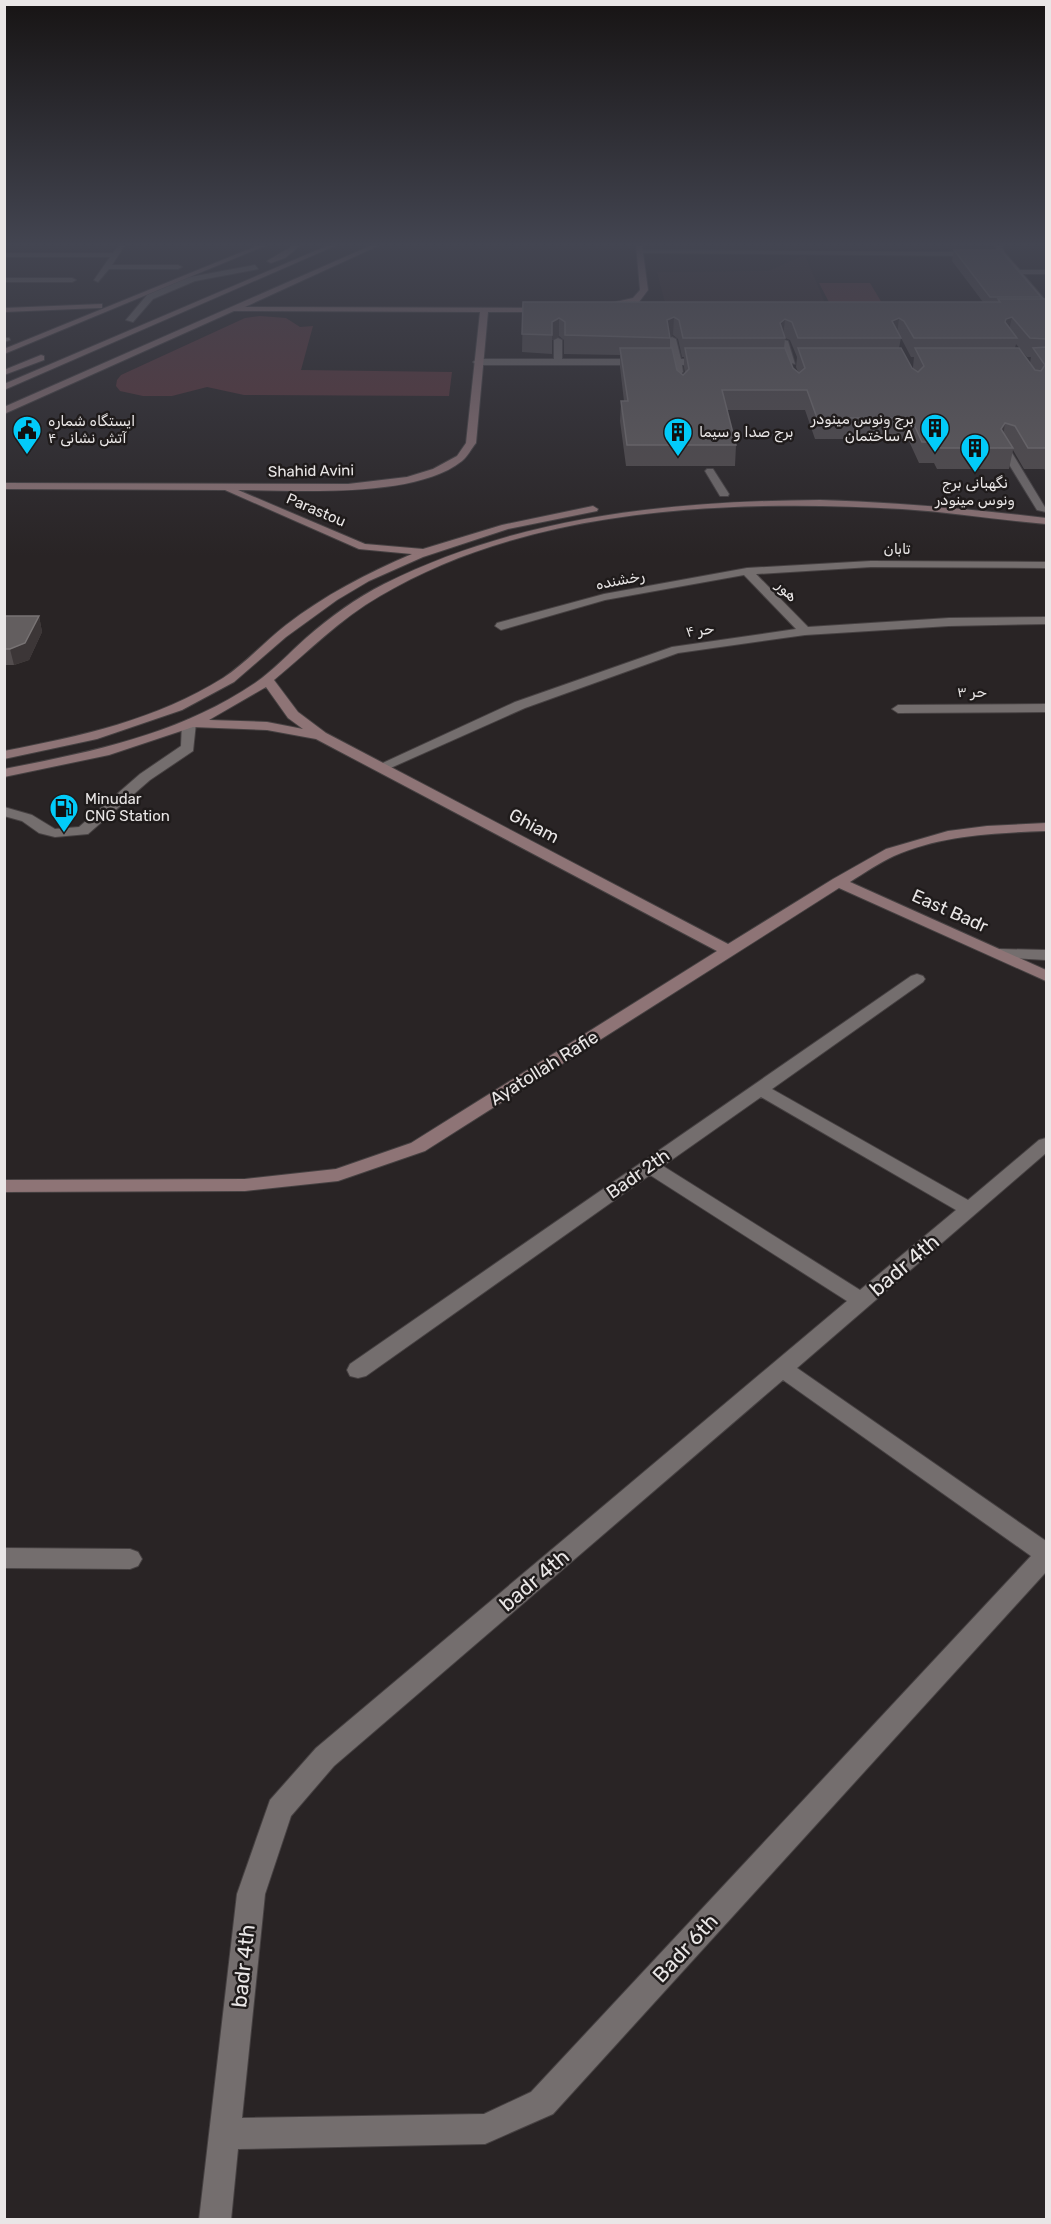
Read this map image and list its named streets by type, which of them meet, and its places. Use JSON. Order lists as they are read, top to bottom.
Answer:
{
  "streets": {
    "street": [
      "Shahid Avini",
      "Parastou",
      "تابان",
      "رخشنده",
      "هور",
      "حر ۴",
      "حر ۳",
      "Ghiam",
      "East Badr",
      "Ayatollah Rafie",
      "Badr 2th",
      "badr 4th",
      "Badr 6th"
    ]
  },
  "crossings": [
    ["Shahid Avini", "Parastou"],
    ["تابان", "رخشنده"],
    ["تابان", "هور"],
    ["رخشنده", "هور"],
    ["هور", "حر ۴"],
    ["حر ۴", "Ghiam"],
    ["Ghiam", "Ayatollah Rafie"],
    ["East Badr", "Ayatollah Rafie"],
    ["badr 4th", "Badr 6th"]
  ],
  "places": {
    "building": ["برج ونوس مینودر ساختمان A", "برج صدا و سیما", "نگهبانی برج ونوس مینودر"],
    "public building": ["ایستگاه شماره ۴ آتش نشانی"],
    "fuel station": ["Minudar CNG Station"]
  }
}
